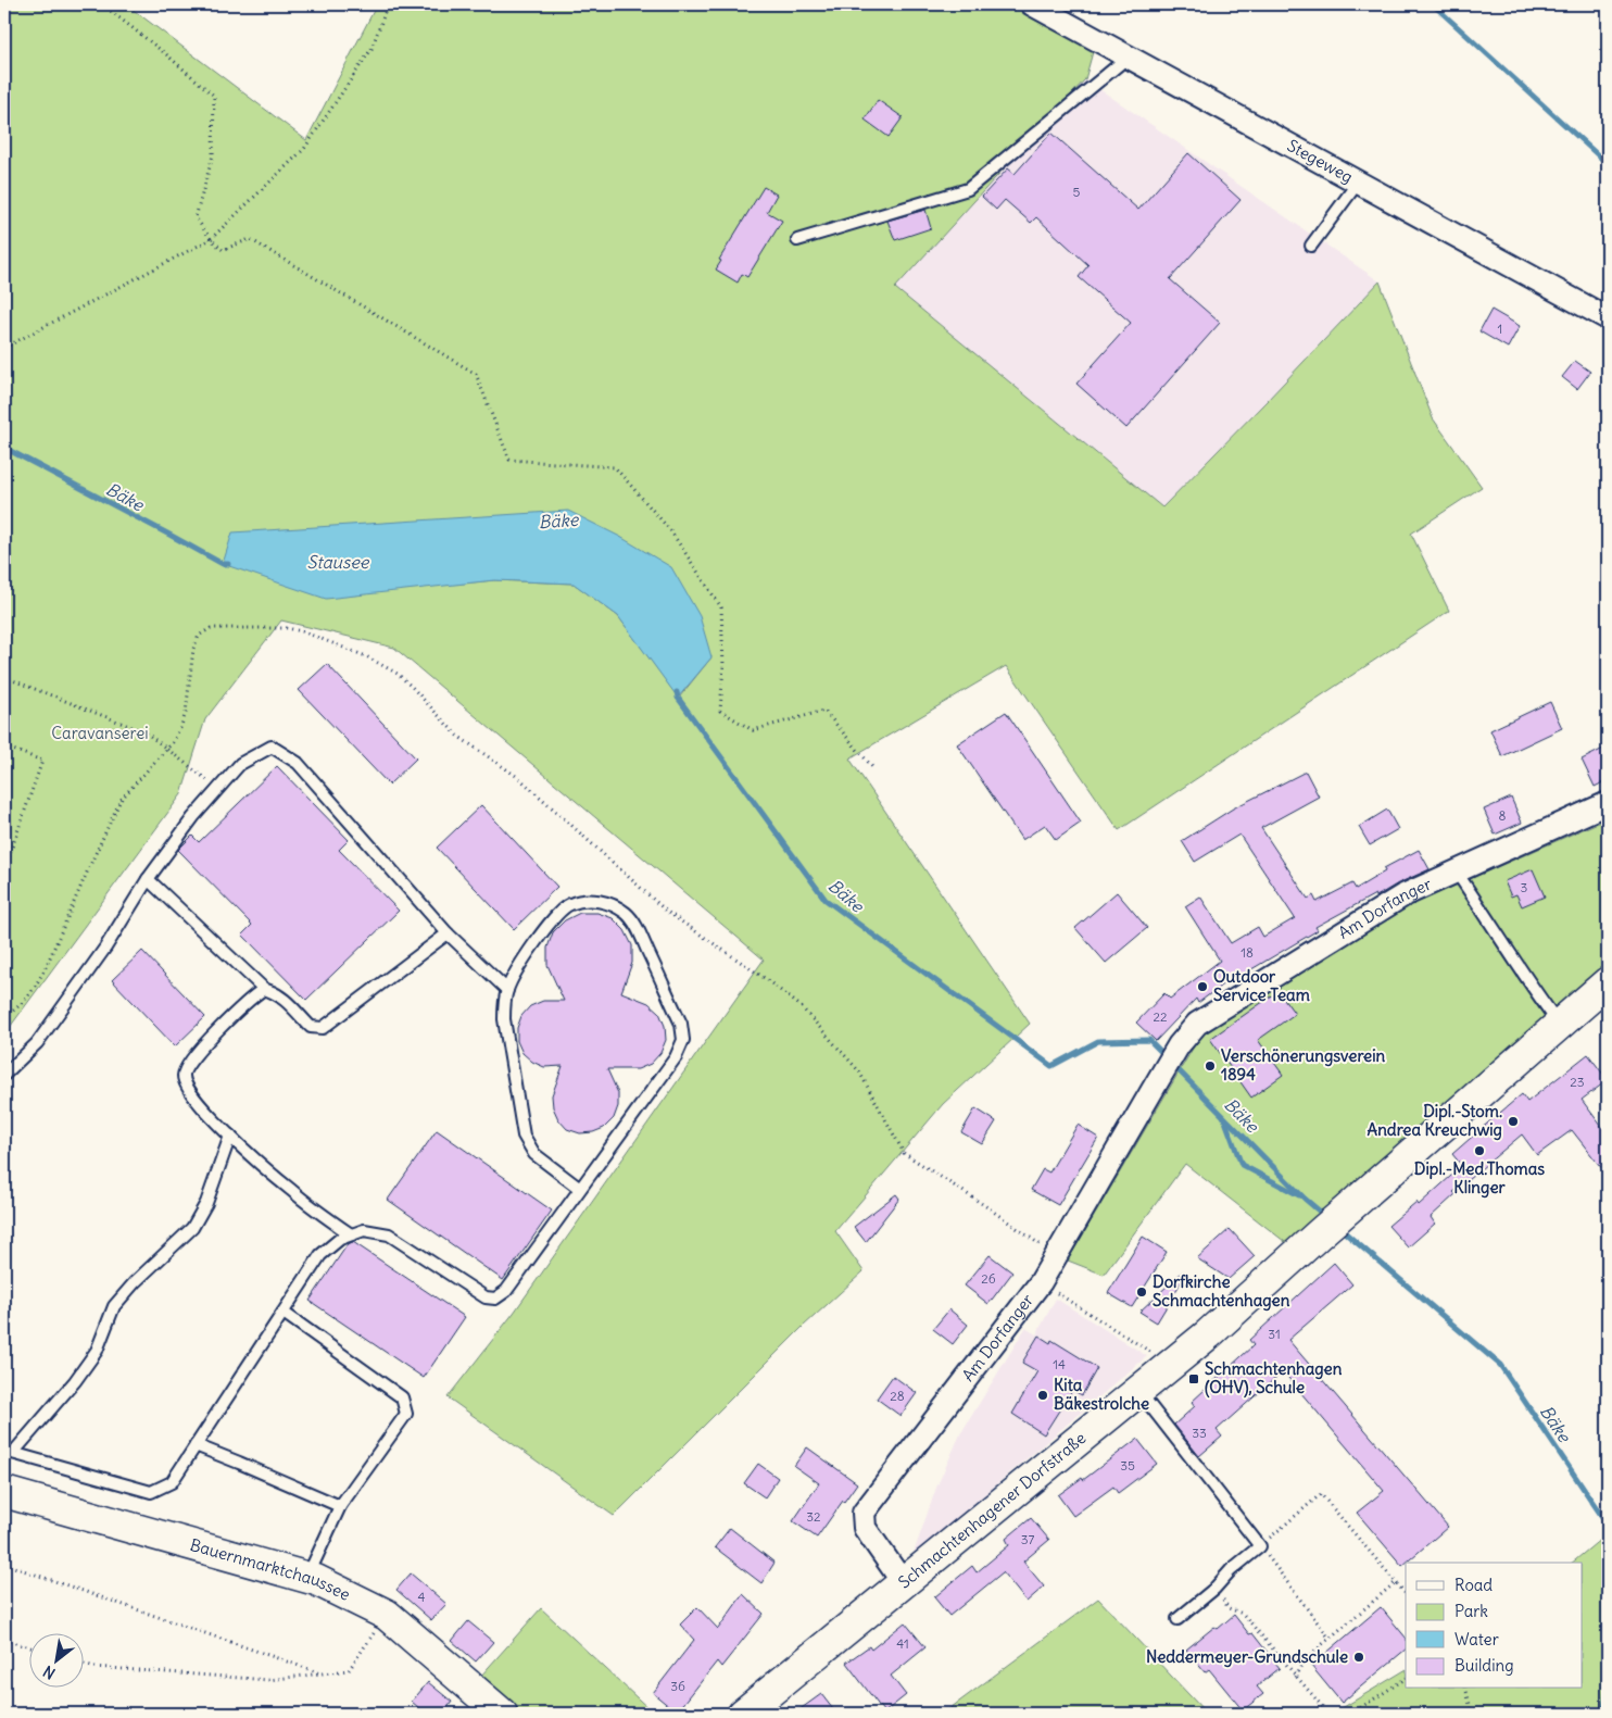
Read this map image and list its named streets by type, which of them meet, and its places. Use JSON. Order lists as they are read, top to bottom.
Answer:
{
  "streets": {
    "main road": ["Schmachtenhagener Dorfstraße", "Bauernmarktchaussee"],
    "street": ["Stegeweg", "Am Dorfanger"]
  },
  "crossings": [
    ["Am Dorfanger", "Schmachtenhagener Dorfstraße"]
  ],
  "water": ["Bäke", "Stausee"],
  "parks": ["Caravanserei"],
  "places": {
    "other": [
      "Outdoor Service Team",
      "Verschönerungsverein 1894",
      "Dipl.-Stom. Andrea Kreuchwig",
      "Dipl.-Med.Thomas Klinger",
      "Dorfkirche Schmachtenhagen",
      "Kita Bäkestrolche",
      "Neddermeyer-Grundschule"
    ],
    "transit": ["Schmachtenhagen (OHV), Schule"]
  },
  "house_numbers": [
    "5",
    "1",
    "8",
    "3",
    "18",
    "22",
    "23",
    "26",
    "31",
    "14",
    "28",
    "33",
    "35",
    "32",
    "37",
    "4",
    "41",
    "36"
  ],
  "legend": [
    "Road",
    "Park",
    "Water",
    "Building"
  ],
  "north": "bottom left"
}
